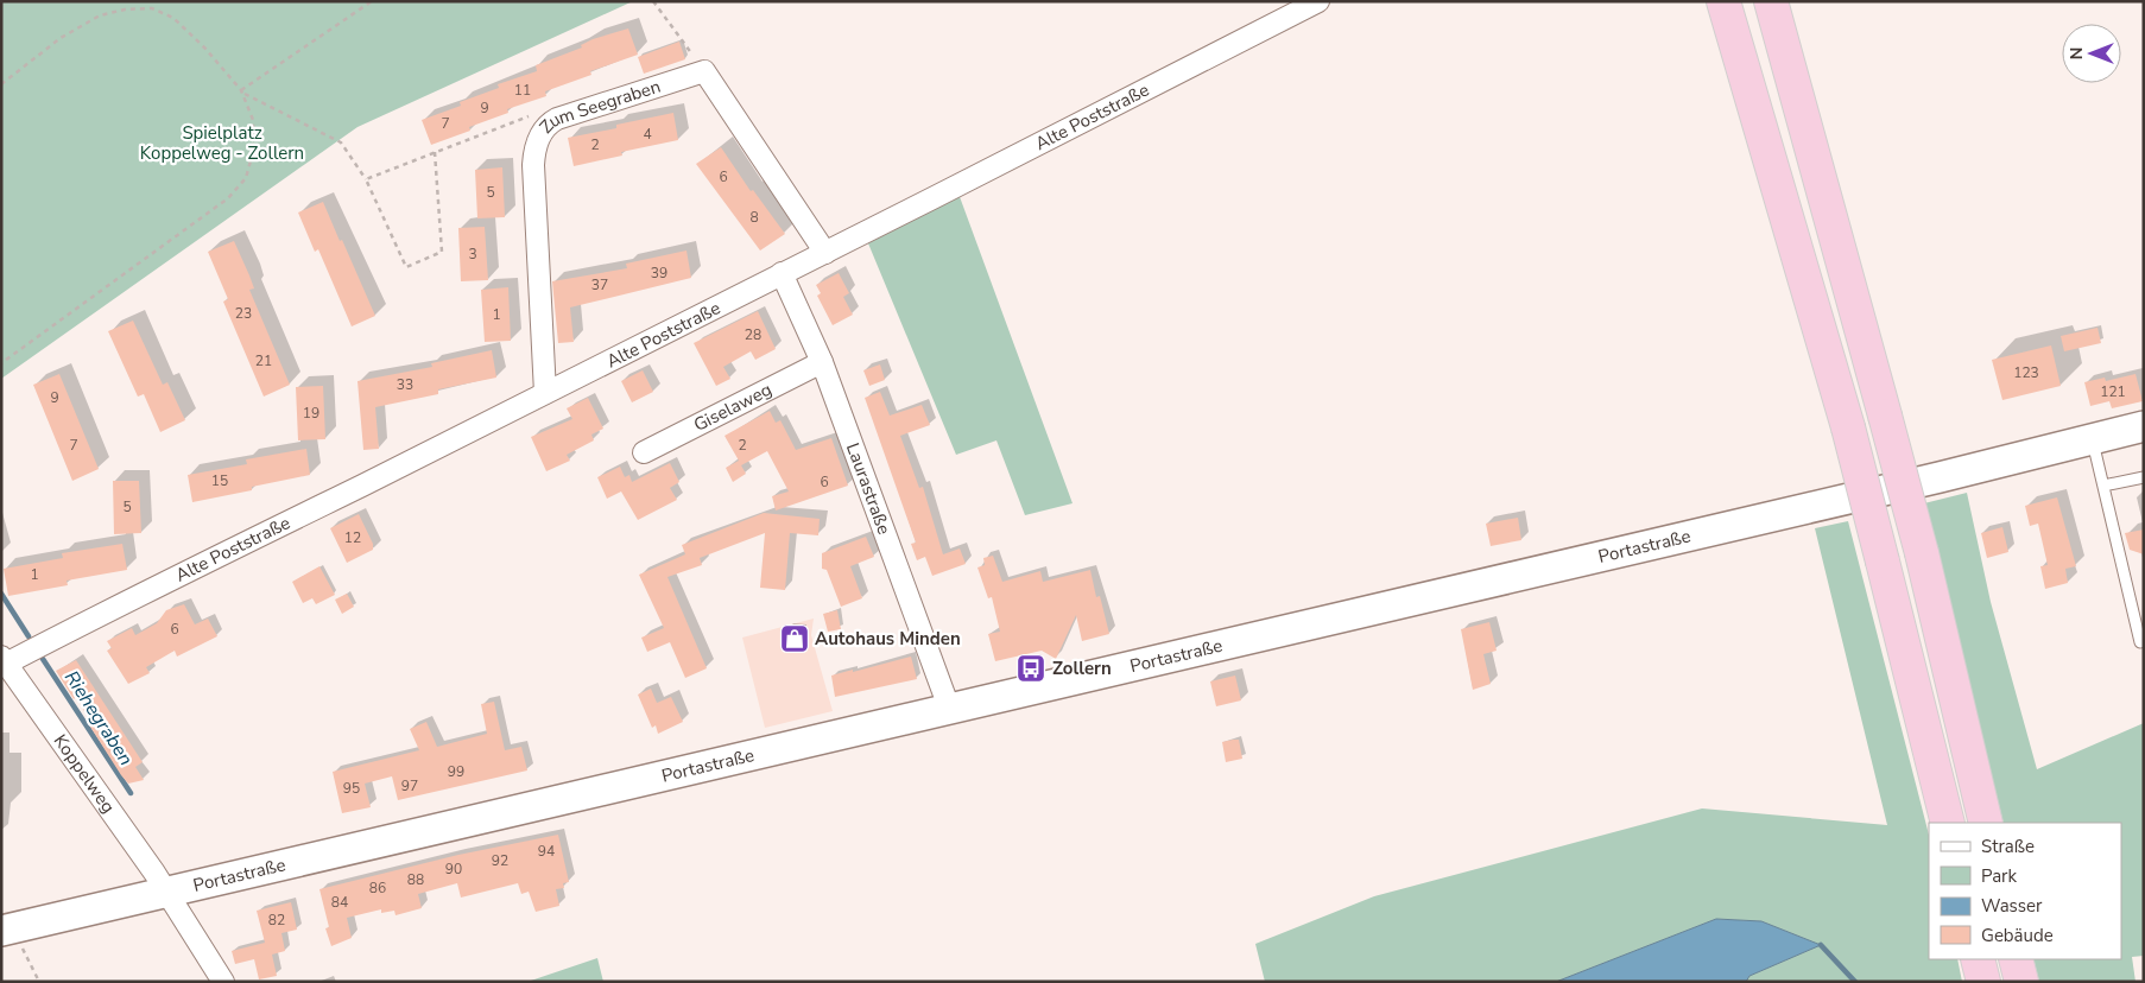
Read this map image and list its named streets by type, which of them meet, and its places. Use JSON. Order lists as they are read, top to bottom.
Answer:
{
  "streets": {
    "main road": ["Portastraße"],
    "street": [
      "Zum Seegraben",
      "Alte Poststraße",
      "Giselaweg",
      "Laurastraße",
      "Koppelweg"
    ]
  },
  "crossings": [
    ["Zum Seegraben", "Alte Poststraße"],
    ["Alte Poststraße", "Laurastraße"],
    ["Alte Poststraße", "Koppelweg"],
    ["Giselaweg", "Laurastraße"],
    ["Laurastraße", "Portastraße"],
    ["Portastraße", "Koppelweg"]
  ],
  "water": ["Riehegraben"],
  "parks": ["Spielplatz Koppelweg - Zollern"],
  "places": {
    "shop": ["Autohaus Minden"],
    "bus stop": ["Zollern"]
  },
  "house_numbers": [
    "11",
    "9",
    "7",
    "4",
    "2",
    "6",
    "5",
    "8",
    "3",
    "39",
    "37",
    "23",
    "1",
    "28",
    "21",
    "123",
    "33",
    "121",
    "9",
    "19",
    "7",
    "2",
    "15",
    "6",
    "5",
    "12",
    "1",
    "6",
    "99",
    "97",
    "95",
    "94",
    "92",
    "90",
    "88",
    "86",
    "84",
    "82"
  ],
  "legend": [
    "Straße",
    "Park",
    "Wasser",
    "Gebäude"
  ],
  "north": "left"
}
